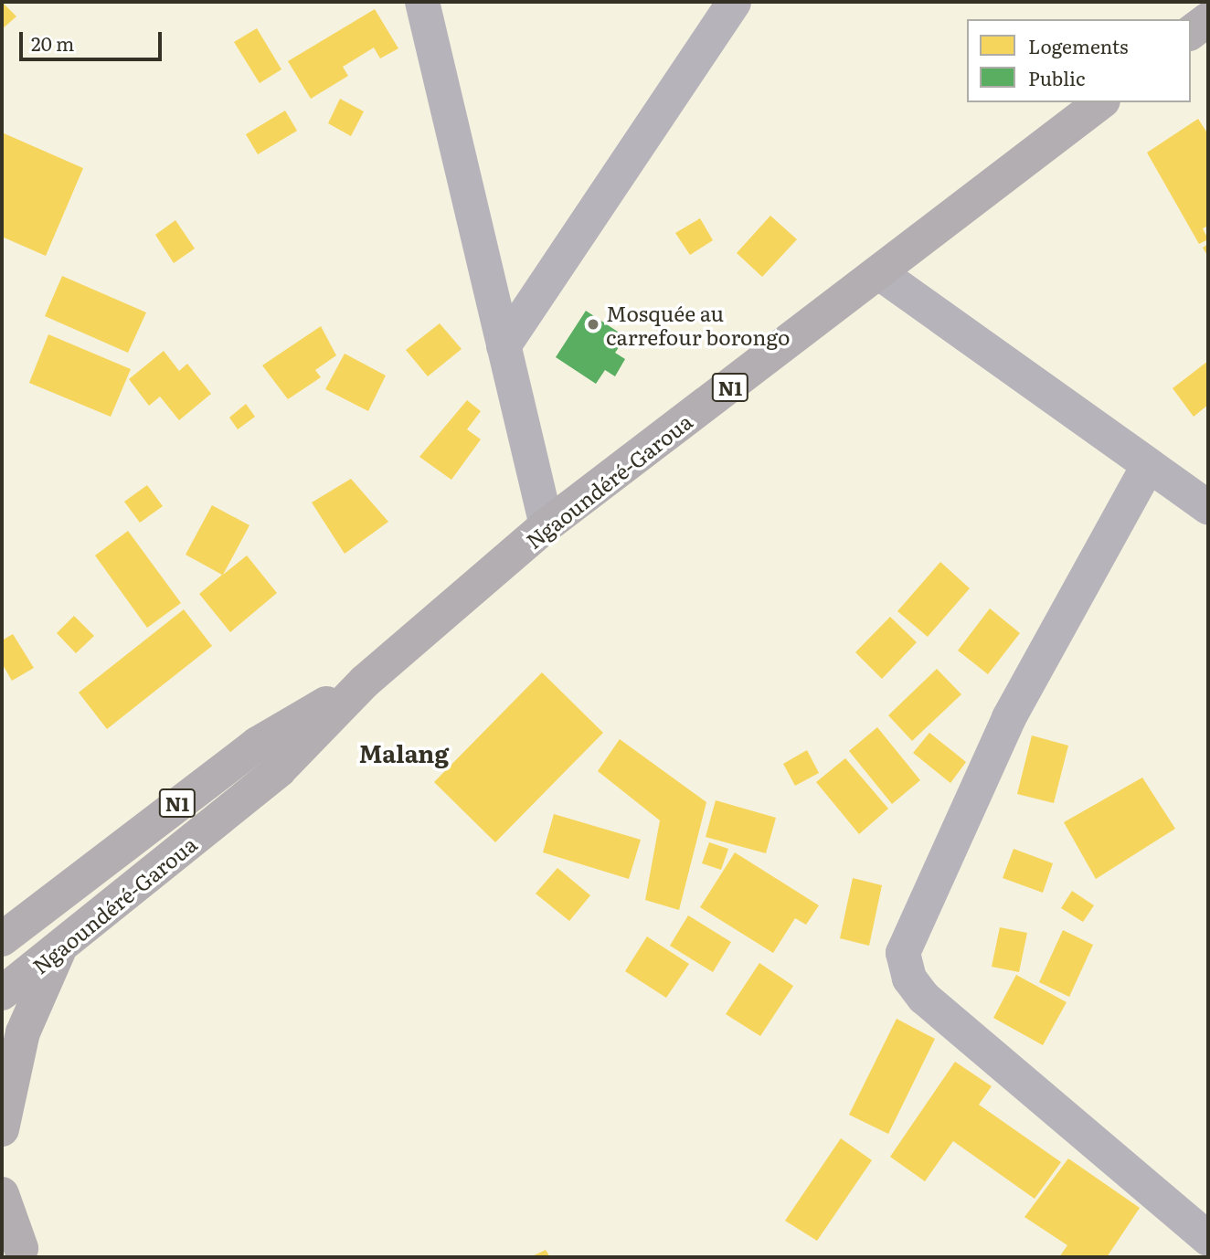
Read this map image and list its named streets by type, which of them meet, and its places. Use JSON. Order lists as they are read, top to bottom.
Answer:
{
  "streets": {
    "highway": ["N1", "Ngaoundéré-Garoua"]
  },
  "districts": ["Malang"],
  "places": ["Mosquée au carrefour borongo"],
  "legend": ["Logements", "Public"],
  "scale_bar": "20 m"
}
